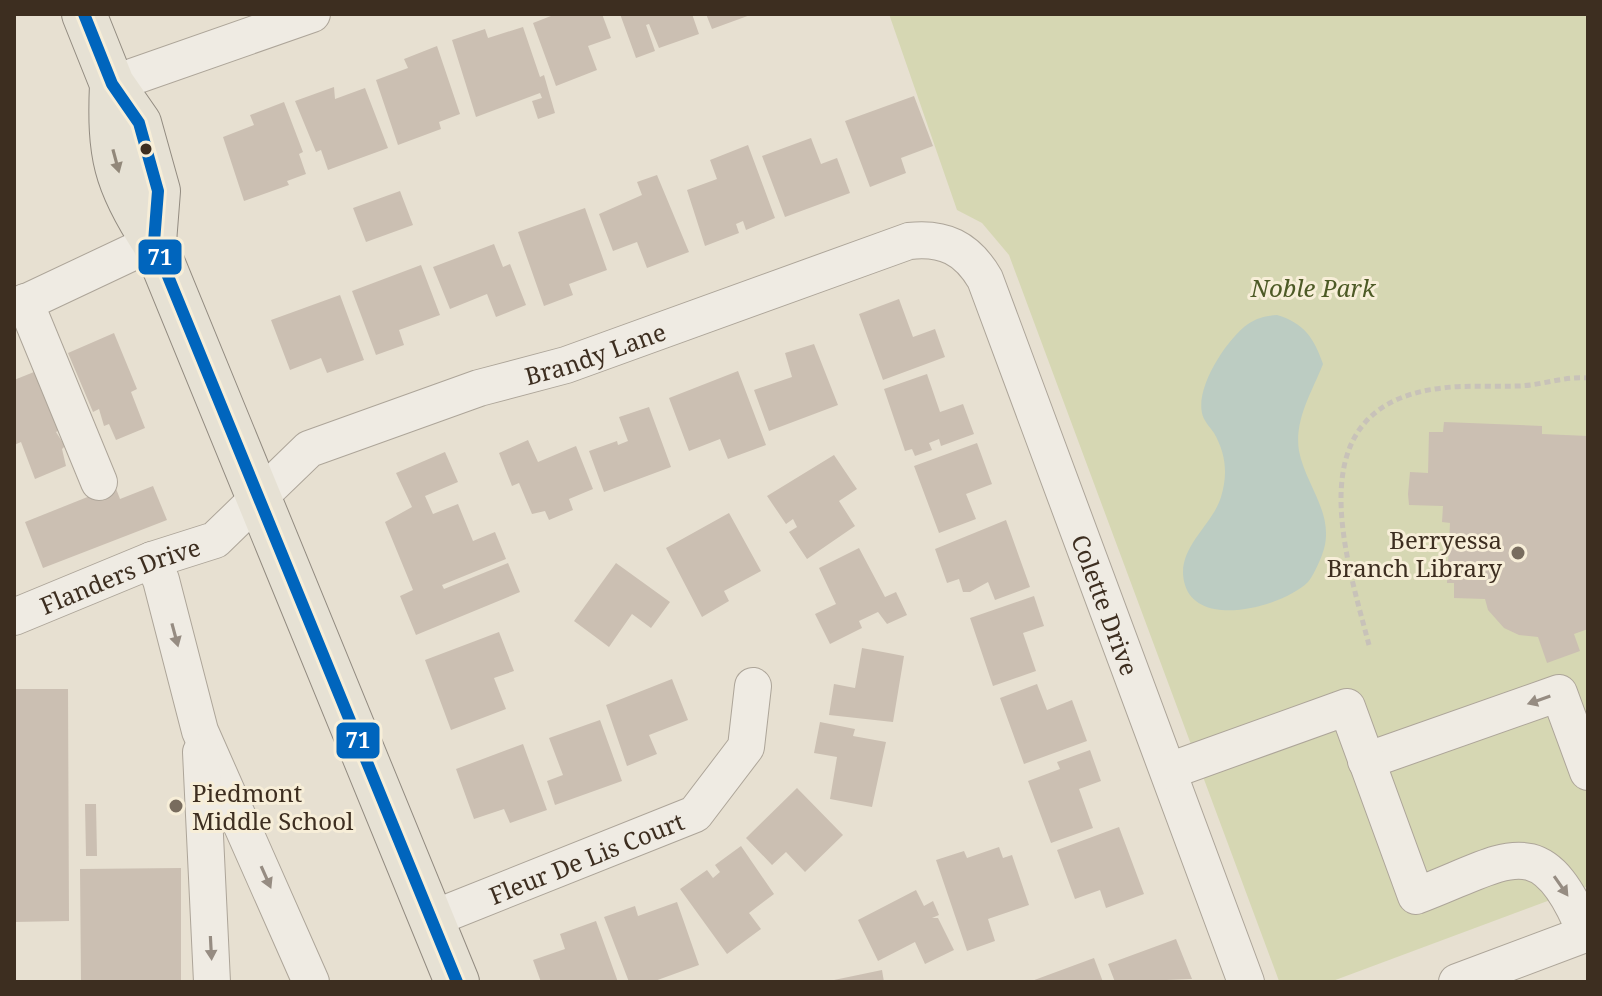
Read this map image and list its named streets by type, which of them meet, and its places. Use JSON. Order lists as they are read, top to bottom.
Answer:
{
  "streets": {
    "street": [
      "Brandy Lane",
      "Flanders Drive",
      "Colette Drive",
      "Fleur De Lis Court"
    ]
  },
  "crossings": [
    ["Brandy Lane", "Flanders Drive"],
    ["Brandy Lane", "Colette Drive"]
  ],
  "parks": ["Noble Park"],
  "places": ["Berryessa Branch Library", "Piedmont Middle School"],
  "lines": ["transit line 71"]
}
